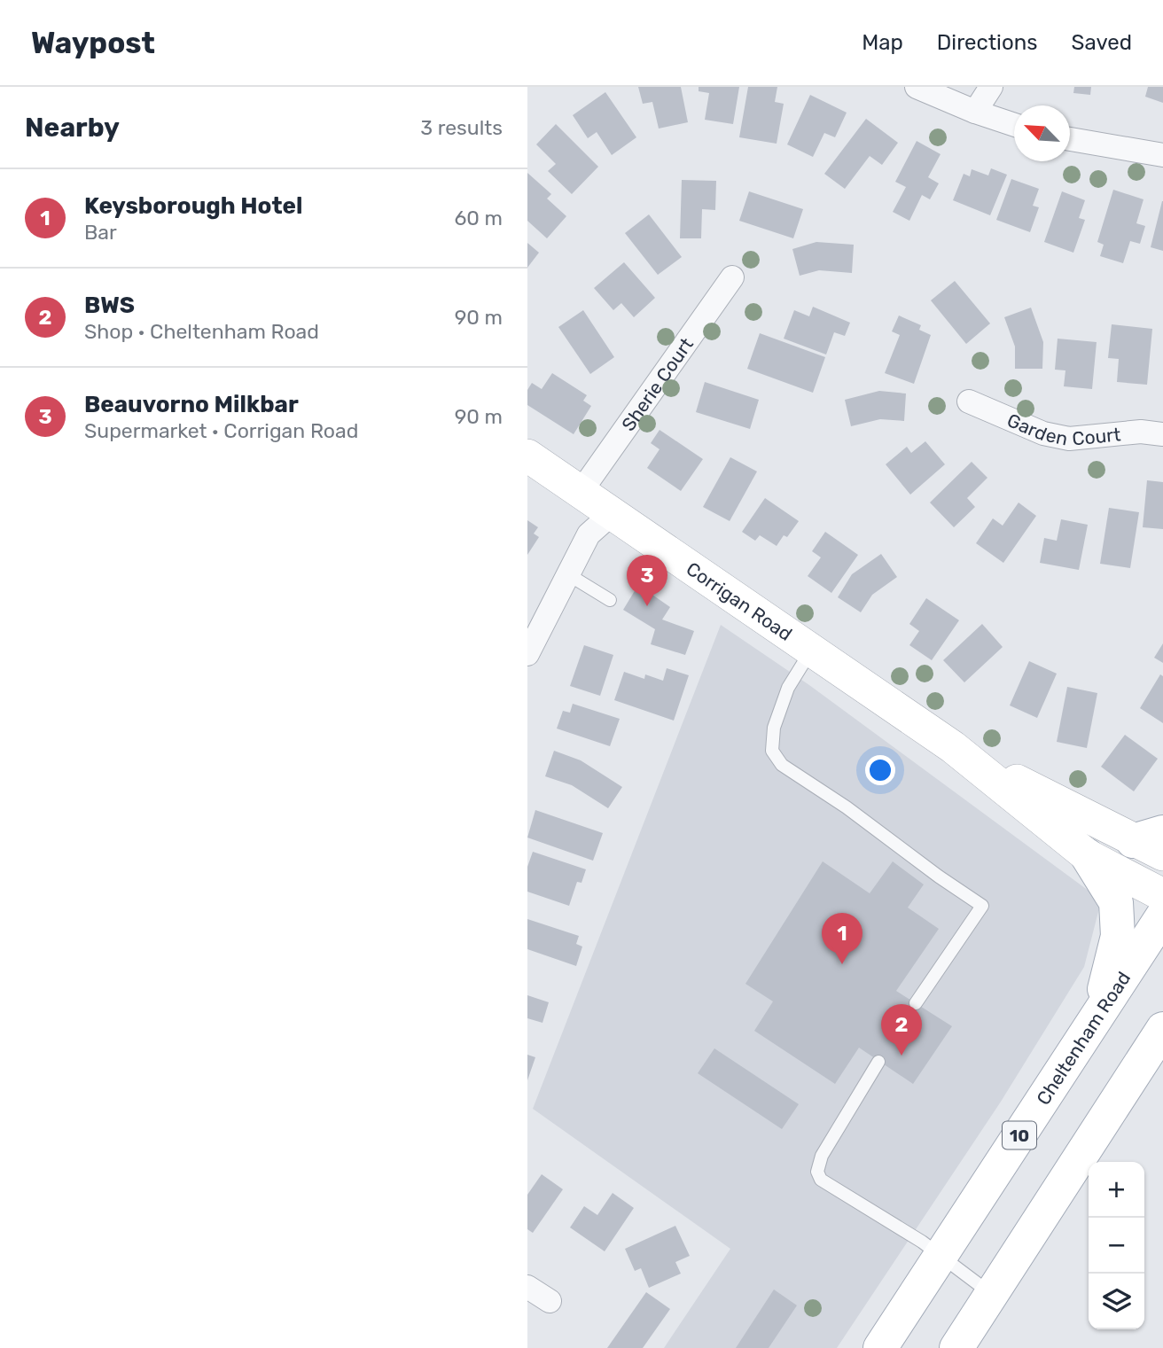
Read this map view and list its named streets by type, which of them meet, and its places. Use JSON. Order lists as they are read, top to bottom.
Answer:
{
  "streets": {
    "main road": ["Corrigan Road", "Cheltenham Road", "10"],
    "street": ["Sherie Court", "Garden Court"]
  },
  "crossings": [
    ["Sherie Court", "Corrigan Road"]
  ],
  "north": "top left",
  "page": {
    "header": "Waypost",
    "nav": ["Map", "Directions", "Saved"],
    "heading": ["Nearby", "3 results"],
    "list": [
      {
        "mark": "1",
        "name": "Keysborough Hotel",
        "note": "Bar",
        "value": "60 m"
      },
      {
        "mark": "2",
        "name": "BWS",
        "note": "Shop · Cheltenham Road",
        "value": "90 m"
      },
      {
        "mark": "3",
        "name": "Beauvorno Milkbar",
        "note": "Supermarket · Corrigan Road",
        "value": "90 m"
      }
    ],
    "pins": ["3", "1", "2"],
    "map_buttons": ["+", "−"]
  }
}
